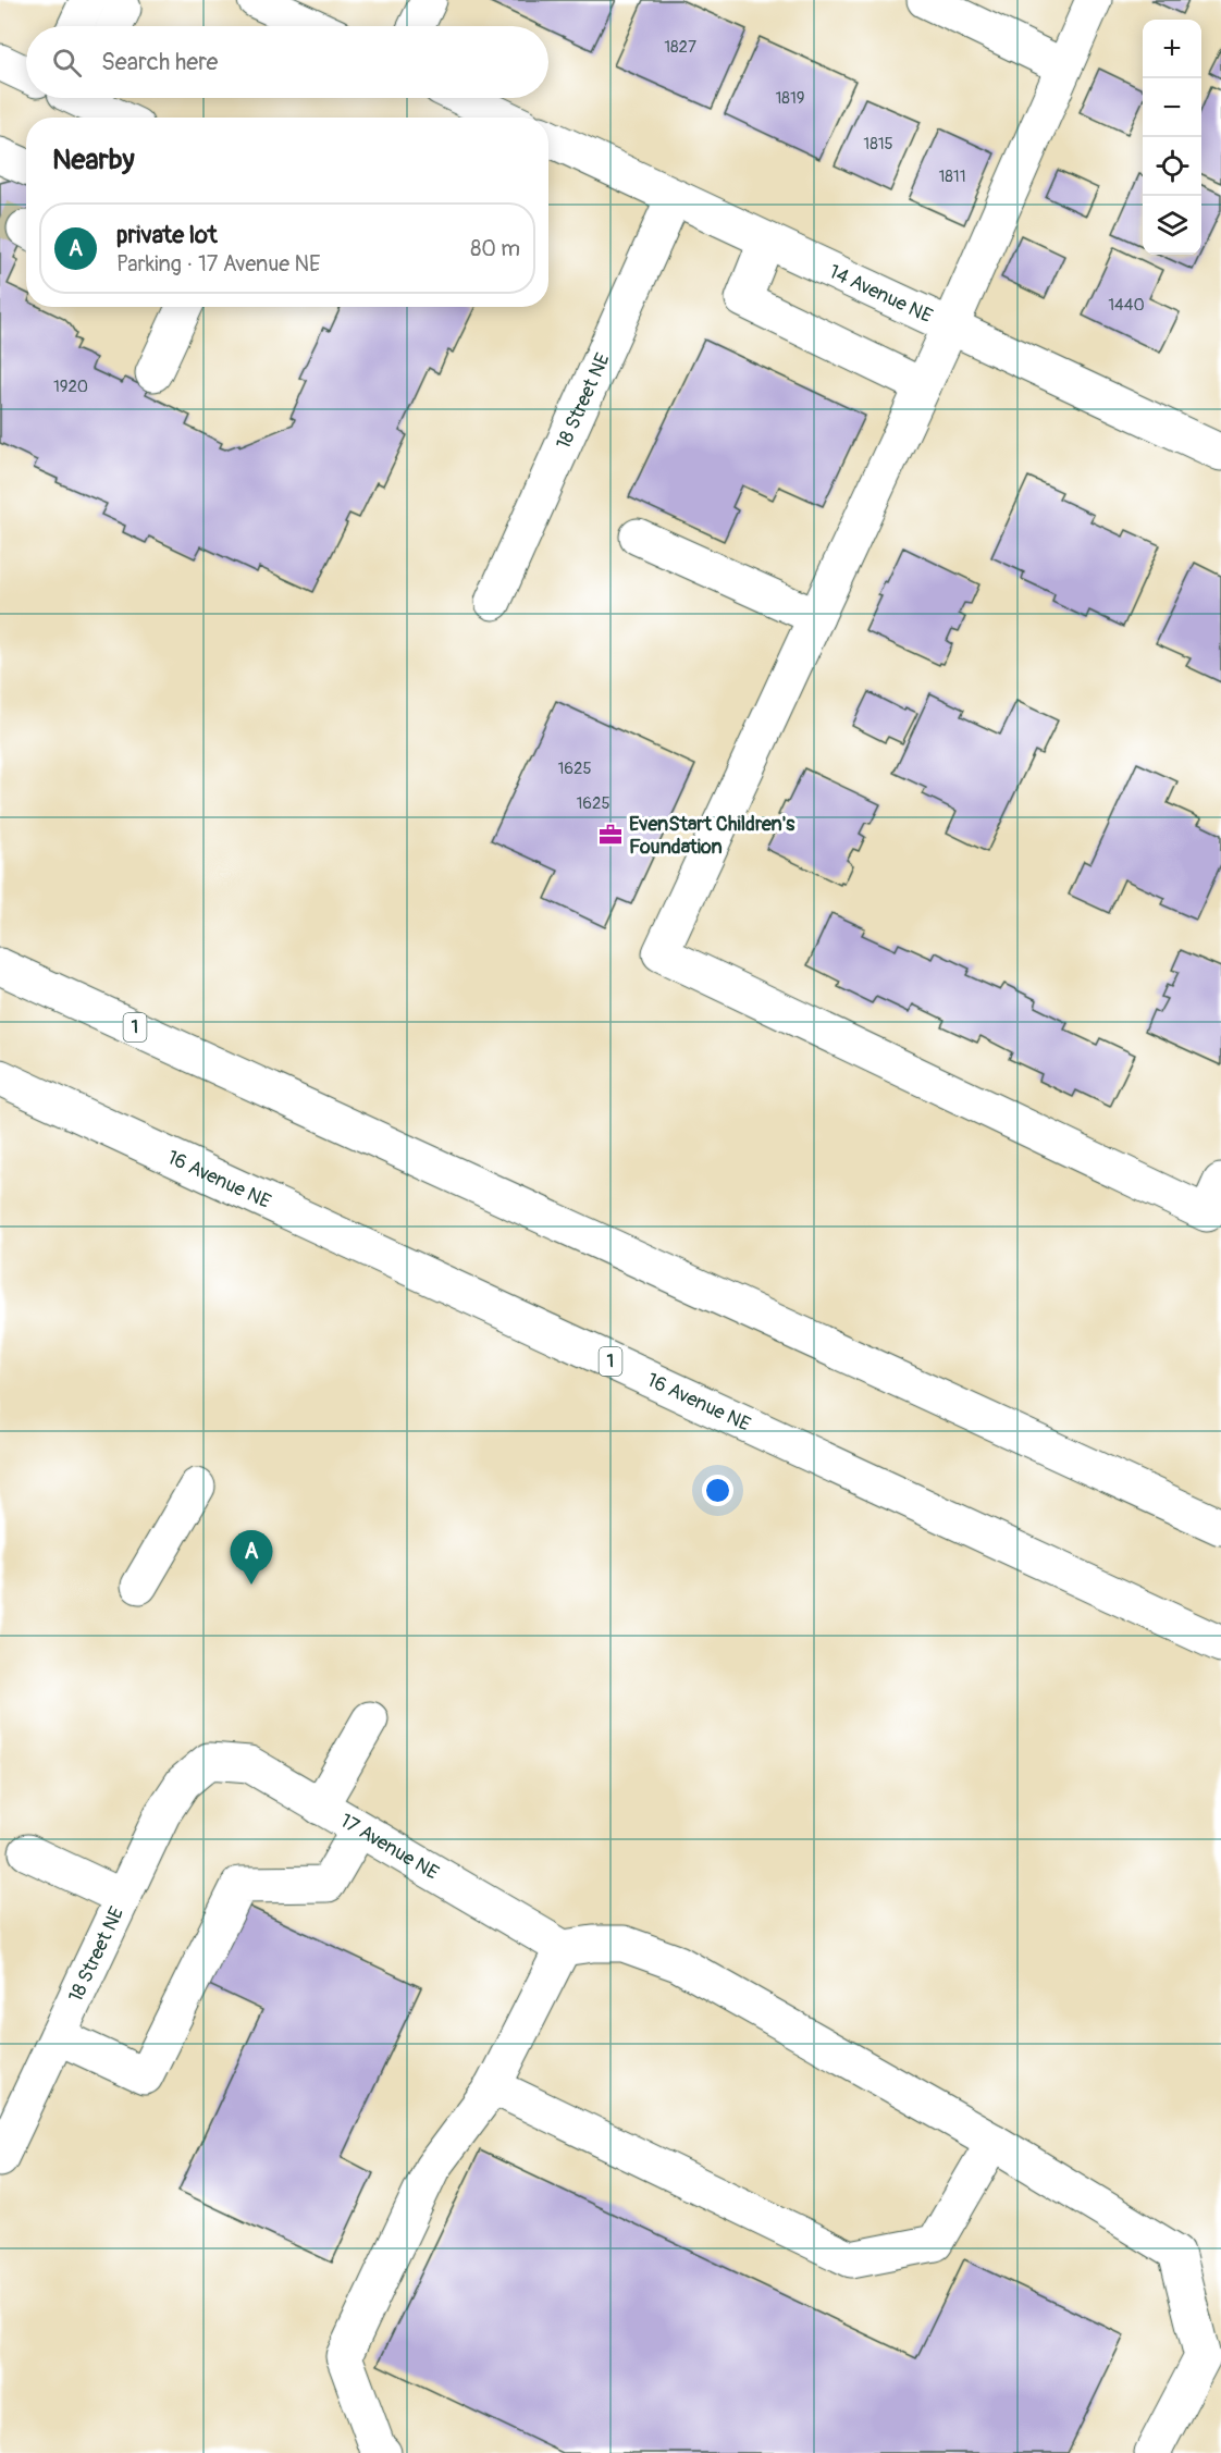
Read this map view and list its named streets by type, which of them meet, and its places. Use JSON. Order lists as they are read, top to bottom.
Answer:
{
  "streets": {
    "main road": [
      "14 Avenue NE",
      "18 Street NE",
      "1",
      "16 Avenue NE",
      "17 Avenue NE"
    ]
  },
  "crossings": [
    ["14 Avenue NE", "18 Street NE"],
    ["18 Street NE", "17 Avenue NE"]
  ],
  "places": {
    "office": ["EvenStart Children's Foundation"]
  },
  "house_numbers": [
    "1827",
    "1819",
    "1815",
    "1811",
    "1440",
    "1920",
    "1625",
    "1625"
  ],
  "page": {
    "map_buttons": ["+", "−"],
    "search": "Search here",
    "heading": "Nearby",
    "list": [
      {
        "mark": "A",
        "name": "private lot",
        "note": "Parking · 17 Avenue NE",
        "value": "80 m"
      }
    ],
    "pins": "A"
  }
}
